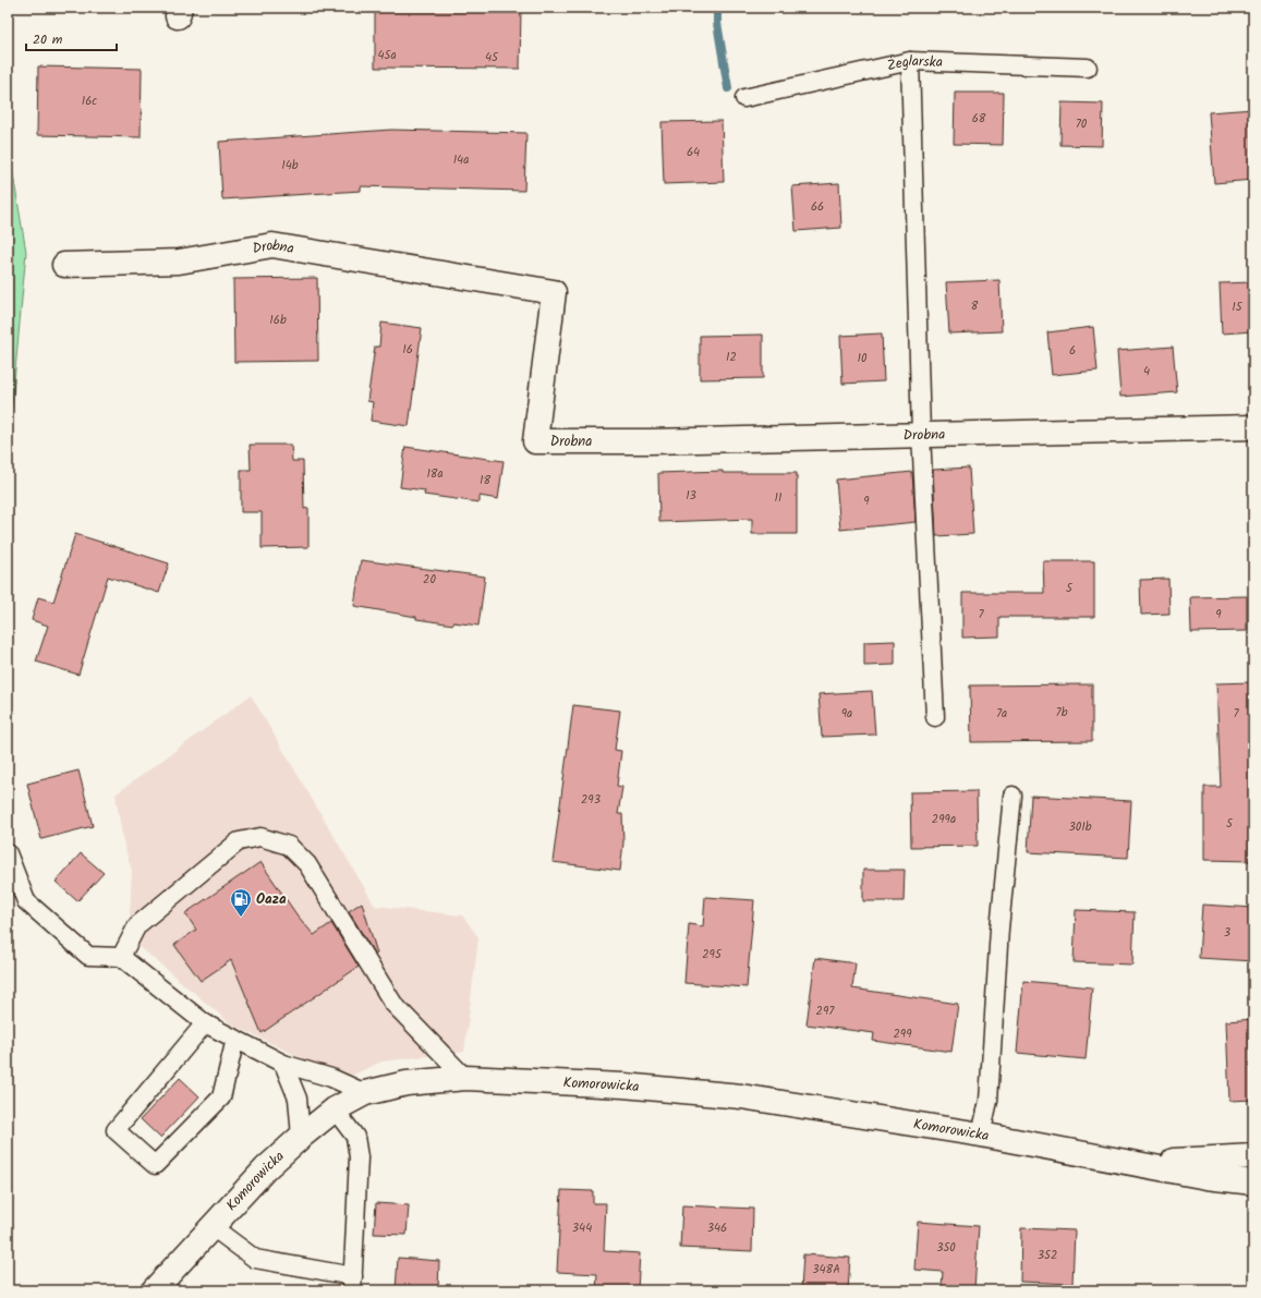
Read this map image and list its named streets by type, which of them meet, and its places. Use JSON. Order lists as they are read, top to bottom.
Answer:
{
  "streets": {
    "street": ["Drobna", "Komorowicka"],
    "lane": ["Żeglarska"]
  },
  "places": {
    "fuel station": ["Oaza"]
  },
  "house_numbers": [
    "45a",
    "45",
    "16c",
    "68",
    "70",
    "64",
    "14a",
    "14b",
    "66",
    "8",
    "15",
    "16b",
    "16",
    "6",
    "12",
    "10",
    "4",
    "18a",
    "18",
    "13",
    "11",
    "9",
    "20",
    "5",
    "7",
    "9",
    "7b",
    "9a",
    "7a",
    "7",
    "293",
    "299a",
    "5",
    "301b",
    "3",
    "295",
    "297",
    "299",
    "344",
    "346",
    "350",
    "352",
    "348A"
  ],
  "scale_bar": "20 m"
}
